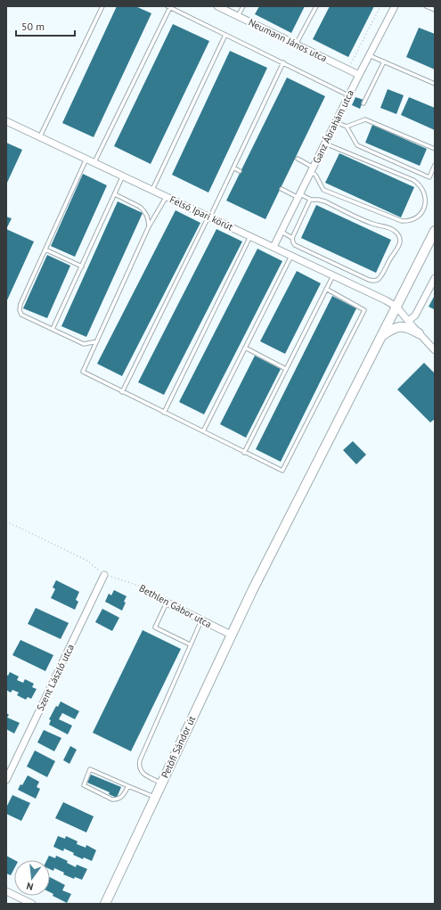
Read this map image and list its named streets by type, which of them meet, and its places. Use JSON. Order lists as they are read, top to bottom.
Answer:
{
  "streets": {
    "main road": ["Petőfi Sándor út"],
    "street": [
      "Neumann János utca",
      "Ganz Ábrahám utca",
      "Felső Ipari körút",
      "Bethlen Gábor utca",
      "Szent László utca"
    ]
  },
  "crossings": [
    ["Neumann János utca", "Ganz Ábrahám utca"],
    ["Ganz Ábrahám utca", "Felső Ipari körút"],
    ["Felső Ipari körút", "Petőfi Sándor út"],
    ["Bethlen Gábor utca", "Szent László utca"],
    ["Bethlen Gábor utca", "Petőfi Sándor út"]
  ],
  "scale_bar": "50 m",
  "north": "bottom"
}
